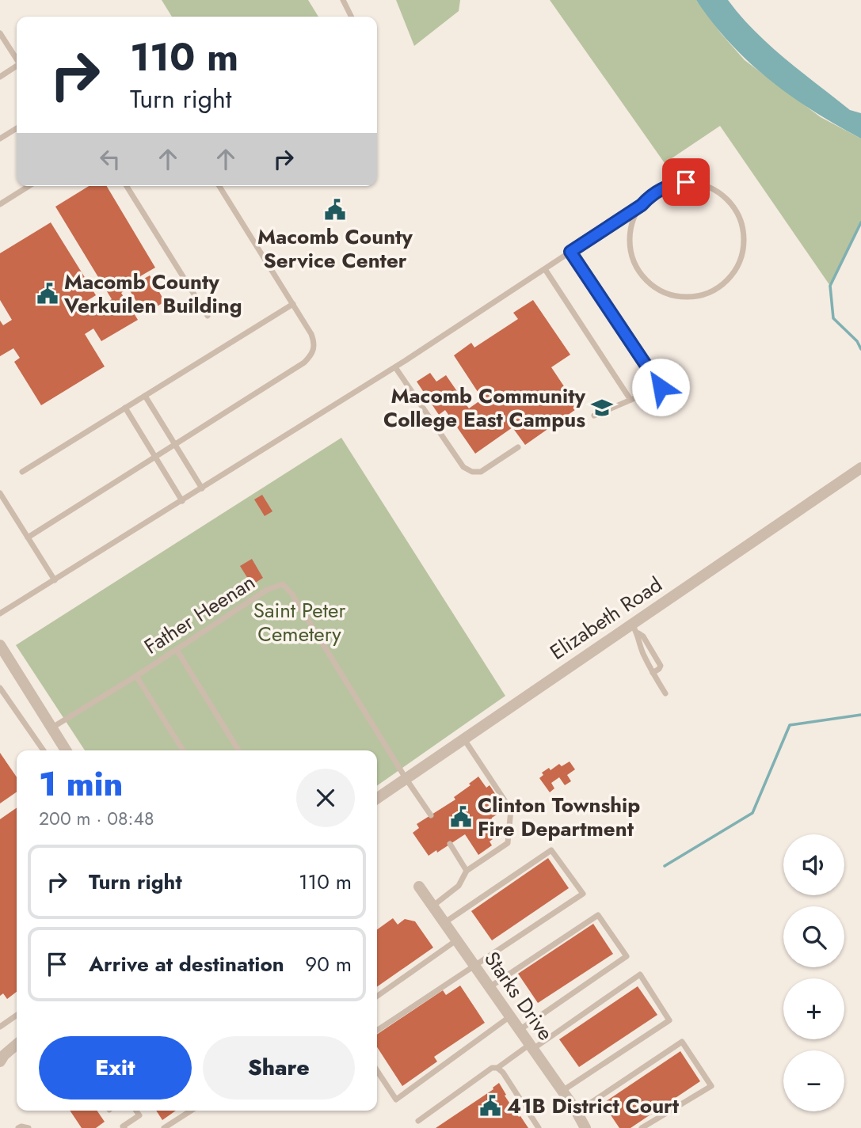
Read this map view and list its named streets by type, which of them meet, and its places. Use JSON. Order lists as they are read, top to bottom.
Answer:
{
  "streets": {
    "street": ["Elizabeth Road", "Starks Drive"],
    "lane": ["Father Heenan"]
  },
  "crossings": [
    ["Father Heenan", "Elizabeth Road"]
  ],
  "parks": ["Saint Peter Cemetery"],
  "places": {
    "public building": [
      "Macomb County Service Center",
      "Macomb County Verkuilen Building",
      "Clinton Township Fire Department",
      "41B District Court"
    ],
    "school or university": ["Macomb Community College East Campus"]
  },
  "page": {
    "turn": ["110 m", "Turn right"],
    "heading": ["1 min", "200 m · 08:48"],
    "map_buttons": ["+", "−"],
    "list": [
      {
        "name": "Turn right",
        "value": "110 m"
      },
      {
        "name": "Arrive at destination",
        "value": "90 m"
      }
    ],
    "buttons": ["Exit", "Share"]
  }
}
